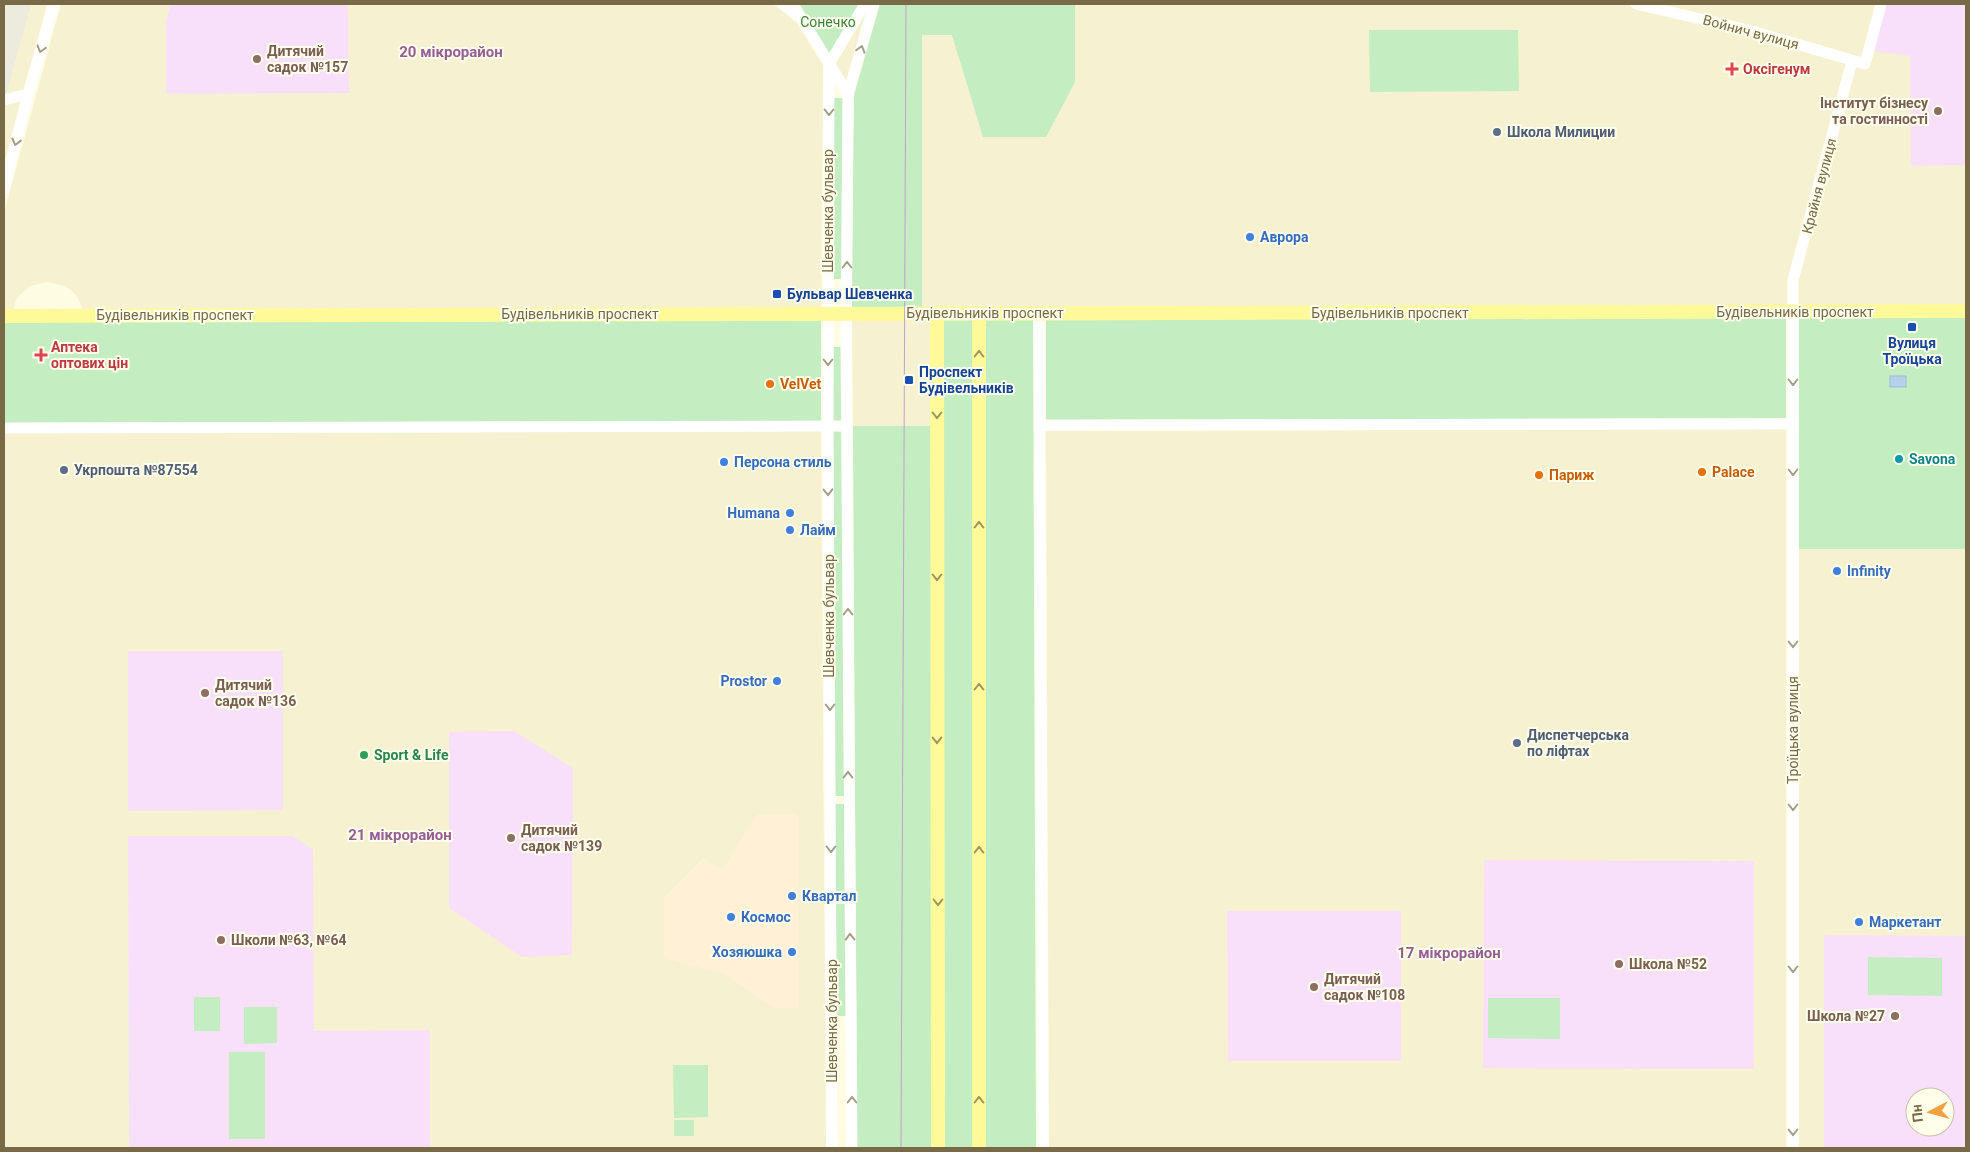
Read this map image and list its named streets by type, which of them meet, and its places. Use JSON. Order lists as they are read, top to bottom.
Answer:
{
  "streets": {
    "main road": ["Будівельників проспект"],
    "street": [
      "Войнич вулиця",
      "Крайня вулиця",
      "Шевченка бульвар",
      "Троїцька вулиця"
    ]
  },
  "crossings": [
    ["Войнич вулиця", "Крайня вулиця"],
    ["Крайня вулиця", "Будівельників проспект"],
    ["Крайня вулиця", "Троїцька вулиця"],
    ["Шевченка бульвар", "Будівельників проспект"],
    ["Будівельників проспект", "Троїцька вулиця"]
  ],
  "one_way": ["Троїцька вулиця"],
  "districts": ["20 мікрорайон", "21 мікрорайон", "17 мікрорайон"],
  "parks": ["Сонечко"],
  "places": {
    "other": [
      "Дитячий садок №157",
      "Інститут бізнесу та гостинності",
      "Школа Милиции",
      "Аврора",
      "VelVet",
      "Savona",
      "Персона стиль",
      "Укрпошта №87554",
      "Palace",
      "Париж",
      "Humana",
      "Лайм",
      "Infinity",
      "Prostor",
      "Дитячий садок №136",
      "Диспетчерська по ліфтах",
      "Sport & Life",
      "Дитячий садок №139",
      "Квартал",
      "Космос",
      "Маркетант",
      "Школи №63, №64",
      "Хозяюшка",
      "Школа №52",
      "Дитячий садок №108",
      "Школа №27"
    ],
    "health": ["Оксігенум", "Аптека оптових цін"],
    "transit": ["Бульвар Шевченка", "Вулиця Троїцька", "Проспект Будівельників"]
  },
  "north": "left"
}
